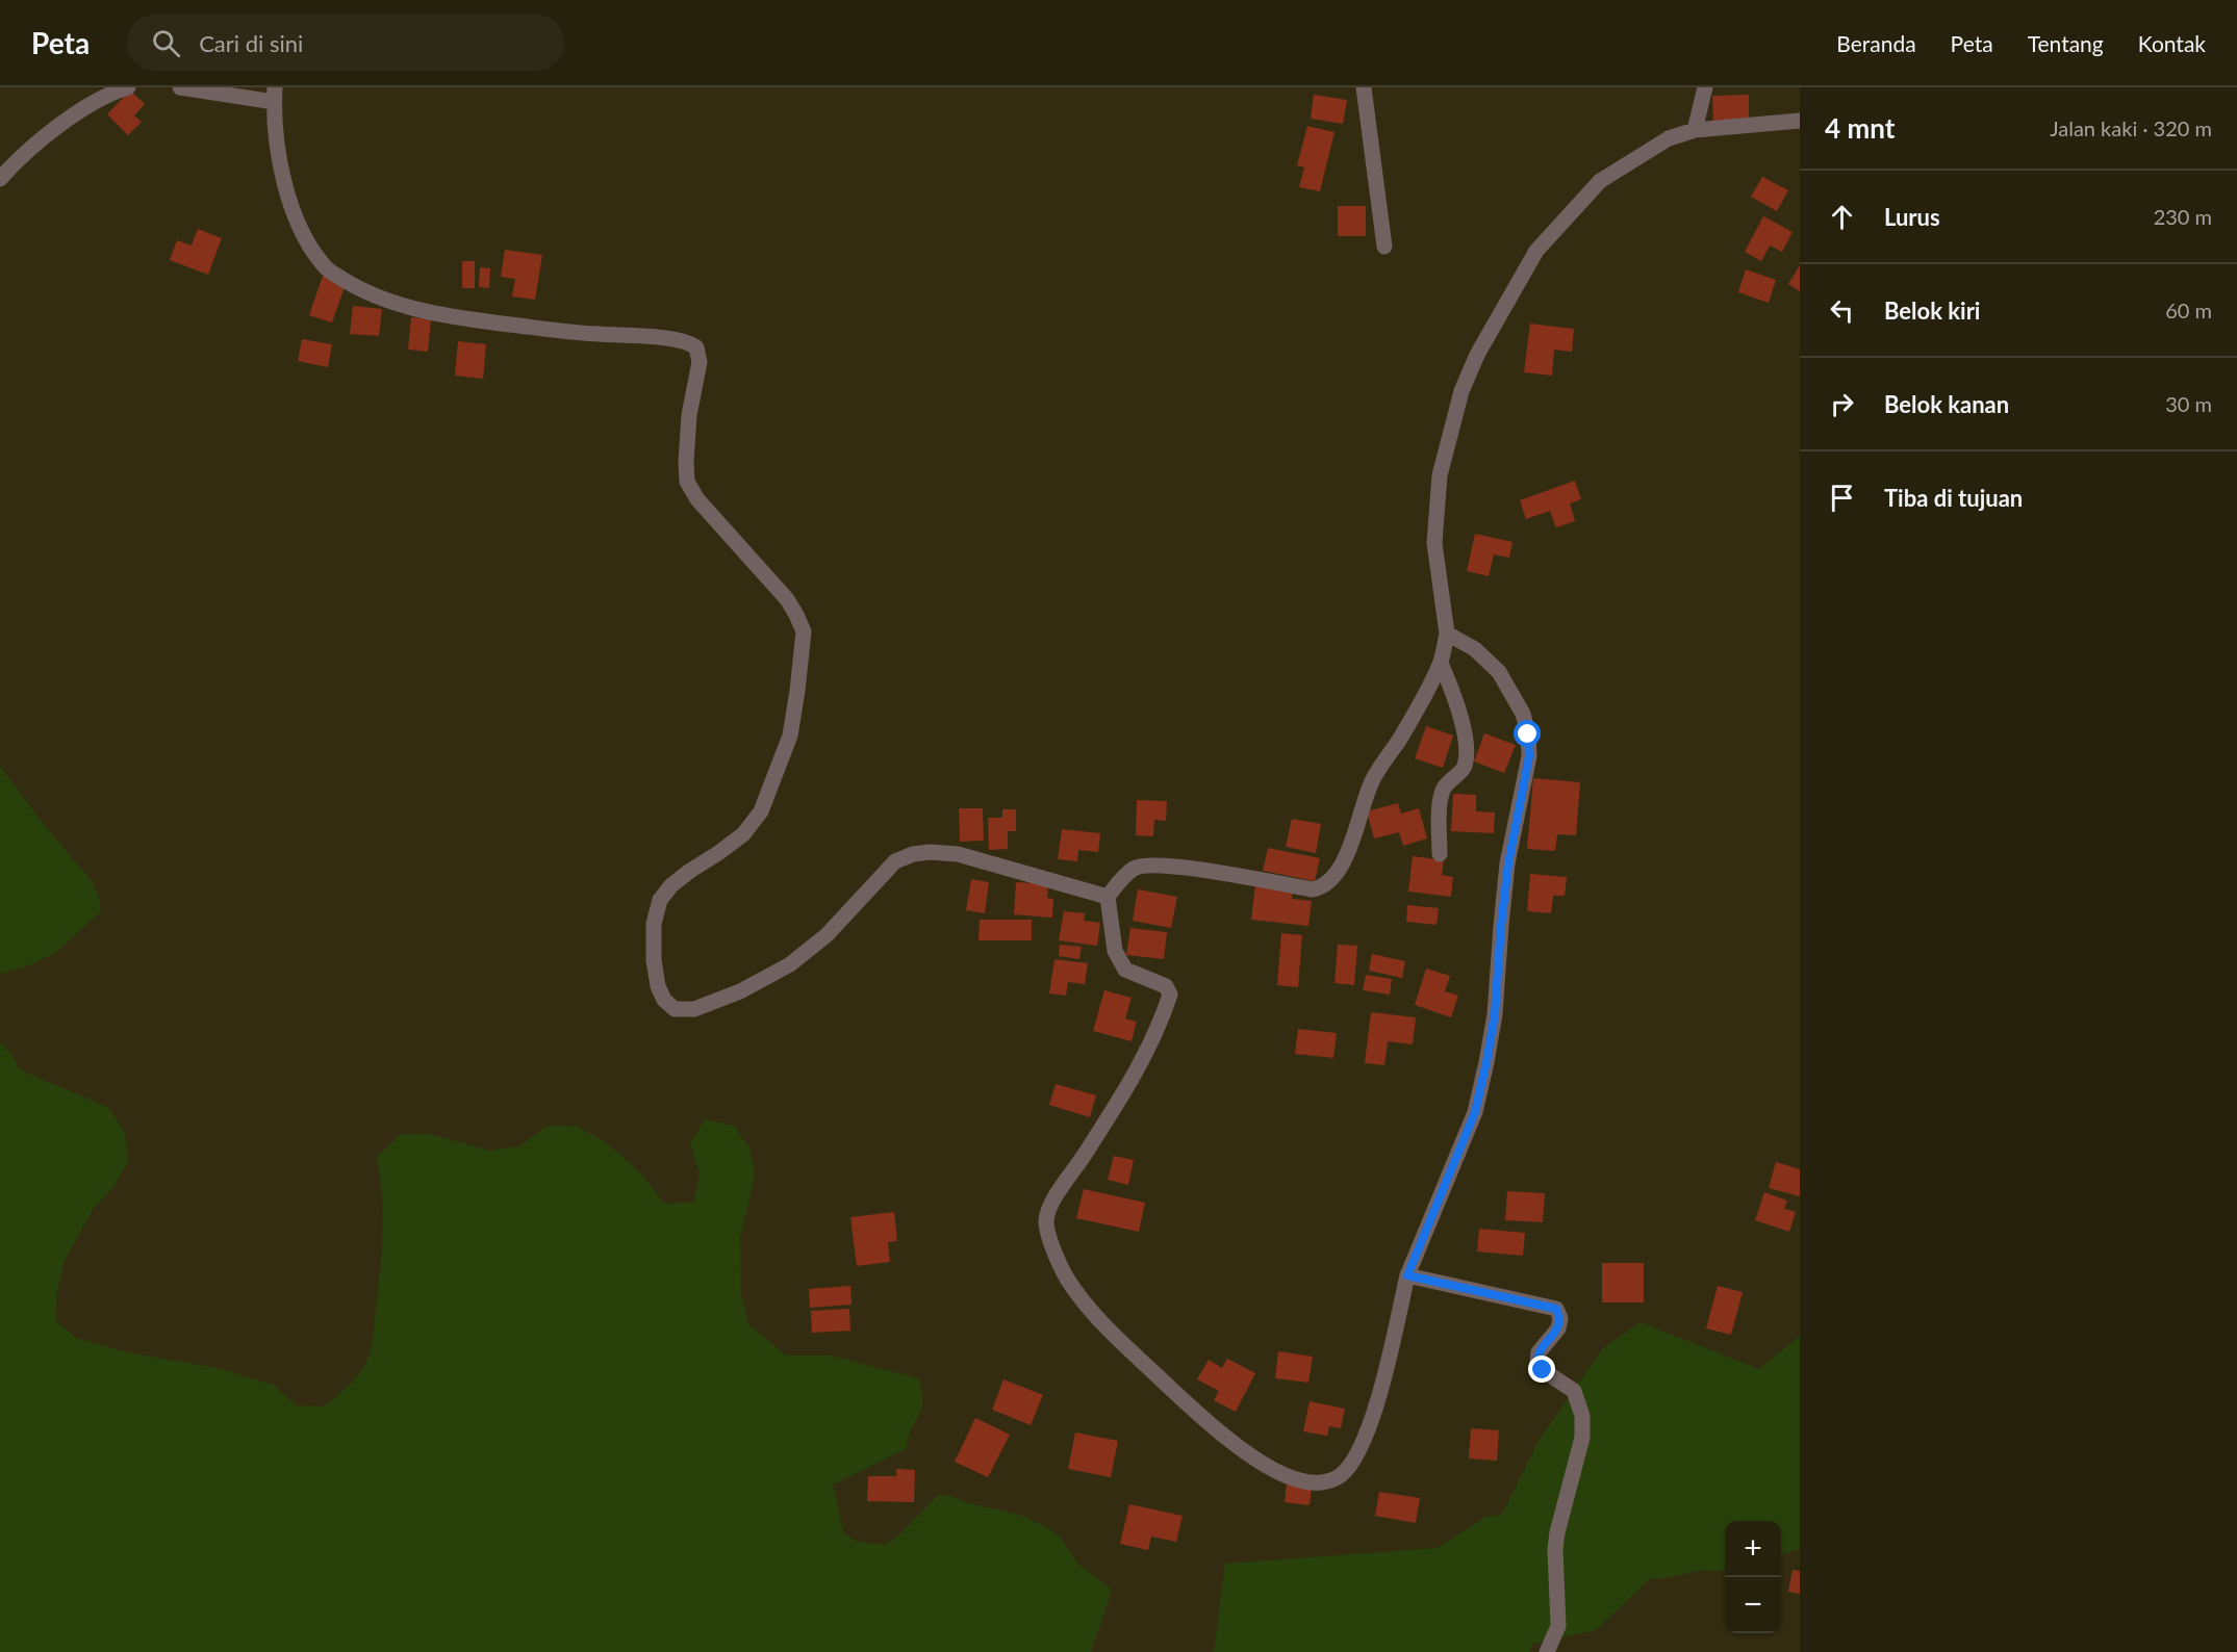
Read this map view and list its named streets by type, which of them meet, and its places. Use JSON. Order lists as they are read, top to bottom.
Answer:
{
  "page": {
    "header": "Peta",
    "search": "Cari di sini",
    "nav": [
      "Beranda",
      "Peta",
      "Tentang",
      "Kontak"
    ],
    "heading": ["4 mnt", "Jalan kaki · 320 m"],
    "list": [
      ["Lurus", "230 m"],
      ["Belok kiri", "60 m"],
      ["Belok kanan", "30 m"],
      "Tiba di tujuan"
    ],
    "map_buttons": ["+", "−"]
  }
}
